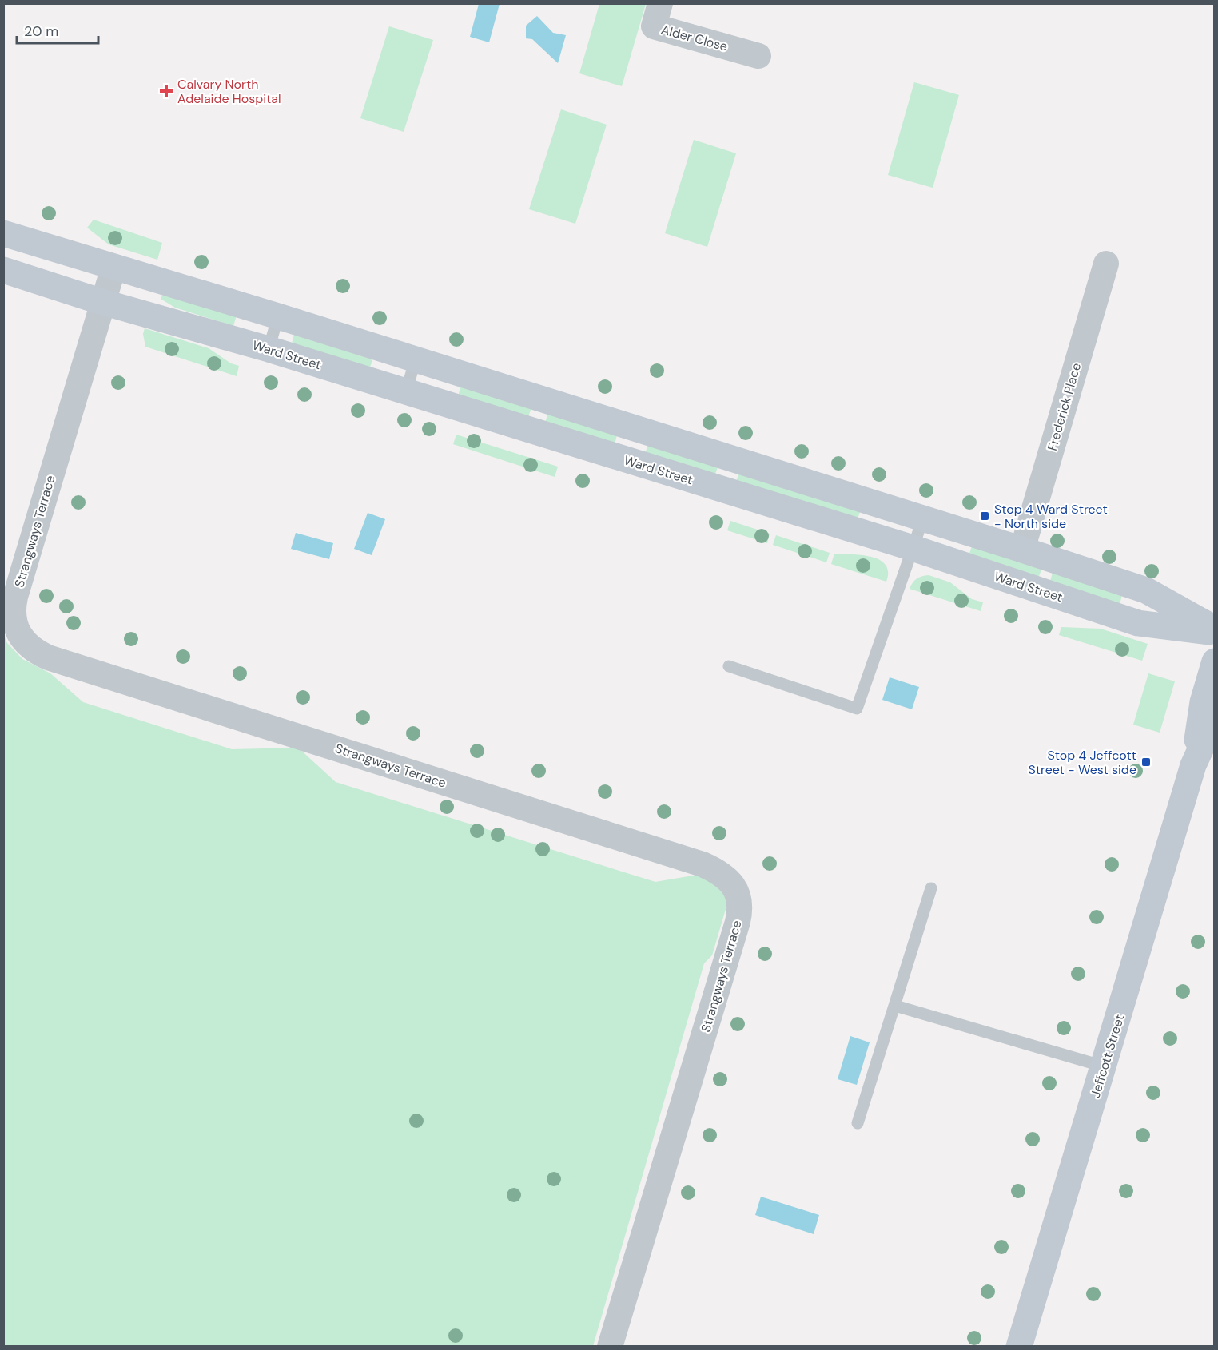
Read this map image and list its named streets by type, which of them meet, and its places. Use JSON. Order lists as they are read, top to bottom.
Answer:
{
  "streets": {
    "street": [
      "Alder Close",
      "Ward Street",
      "Frederick Place",
      "Strangways Terrace",
      "Jeffcott Street"
    ]
  },
  "crossings": [
    ["Ward Street", "Frederick Place"],
    ["Ward Street", "Strangways Terrace"]
  ],
  "places": {
    "health": ["Calvary North Adelaide Hospital"],
    "transit": ["Stop 4 Ward Street - North side", "Stop 4 Jeffcott Street - West side"]
  },
  "scale_bar": "20 m"
}
